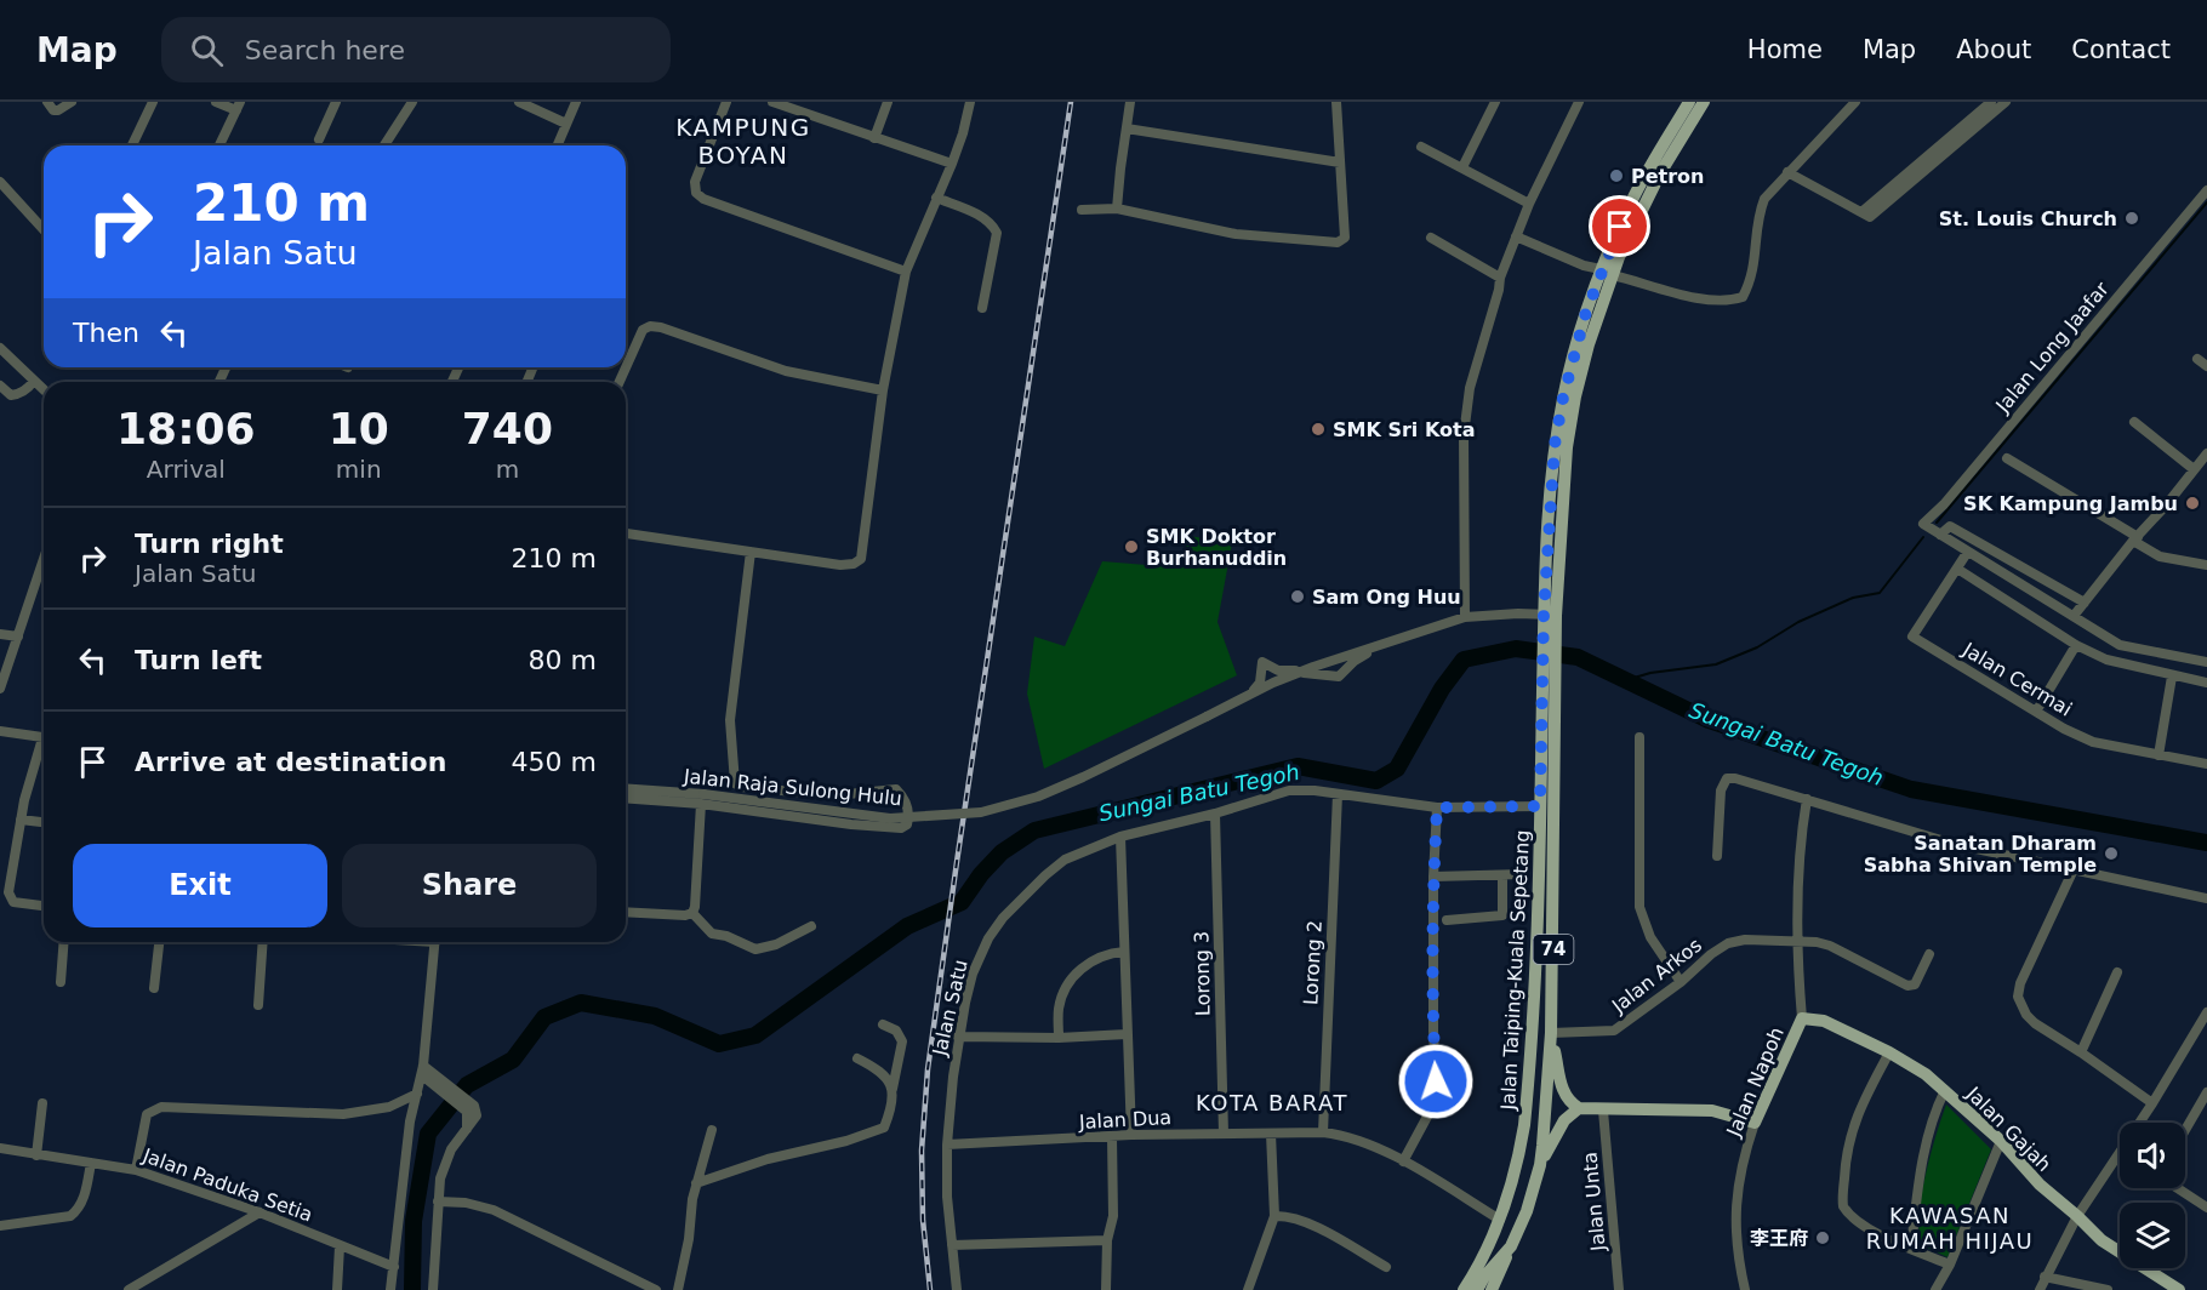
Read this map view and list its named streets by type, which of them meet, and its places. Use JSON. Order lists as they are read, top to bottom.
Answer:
{
  "streets": {
    "main road": [
      "74",
      "Jalan Taiping-Kuala Sepetang",
      "Jalan Napoh",
      "Jalan Gajah"
    ],
    "street": [
      "Jalan Long Jaafar",
      "Jalan Cermai",
      "Jalan Raja Sulong Hulu",
      "Lorong 2",
      "Lorong 3",
      "Jalan Arkos",
      "Jalan Satu",
      "Jalan Dua",
      "Jalan Paduka Setia",
      "Jalan Unta"
    ]
  },
  "crossings": [
    ["Lorong 2", "Jalan Satu"],
    ["Lorong 2", "Jalan Dua"],
    ["Jalan Taiping-Kuala Sepetang", "Jalan Arkos"],
    ["Jalan Taiping-Kuala Sepetang", "Jalan Satu"],
    ["Jalan Taiping-Kuala Sepetang", "Jalan Dua"],
    ["Lorong 3", "Jalan Satu"],
    ["Lorong 3", "Jalan Dua"],
    ["Jalan Arkos", "Jalan Napoh"],
    ["Jalan Satu", "Jalan Dua"],
    ["Jalan Napoh", "Jalan Gajah"]
  ],
  "districts": ["KAMPUNG BOYAN", "KOTA BARAT", "KAWASAN RUMAH HIJAU"],
  "water": ["Sungai Batu Tegoh"],
  "places": [
    "Petron",
    "St. Louis Church",
    "SMK Sri Kota",
    "SK Kampung Jambu",
    "SMK Doktor Burhanuddin",
    "Sam Ong Huu",
    "Sanatan Dharam Sabha Shivan Temple",
    "李王府"
  ],
  "page": {
    "header": "Map",
    "search": "Search here",
    "nav": [
      "Home",
      "Map",
      "About",
      "Contact"
    ],
    "turn": ["210 m", "Jalan Satu"],
    "then": "Then",
    "eta": [
      "18:06",
      "Arrival",
      "10",
      "min",
      "740",
      "m"
    ],
    "list": [
      {
        "name": "Turn right",
        "note": "Jalan Satu",
        "value": "210 m"
      },
      {
        "name": "Turn left",
        "value": "80 m"
      },
      {
        "name": "Arrive at destination",
        "value": "450 m"
      }
    ],
    "buttons": ["Exit", "Share"]
  }
}
